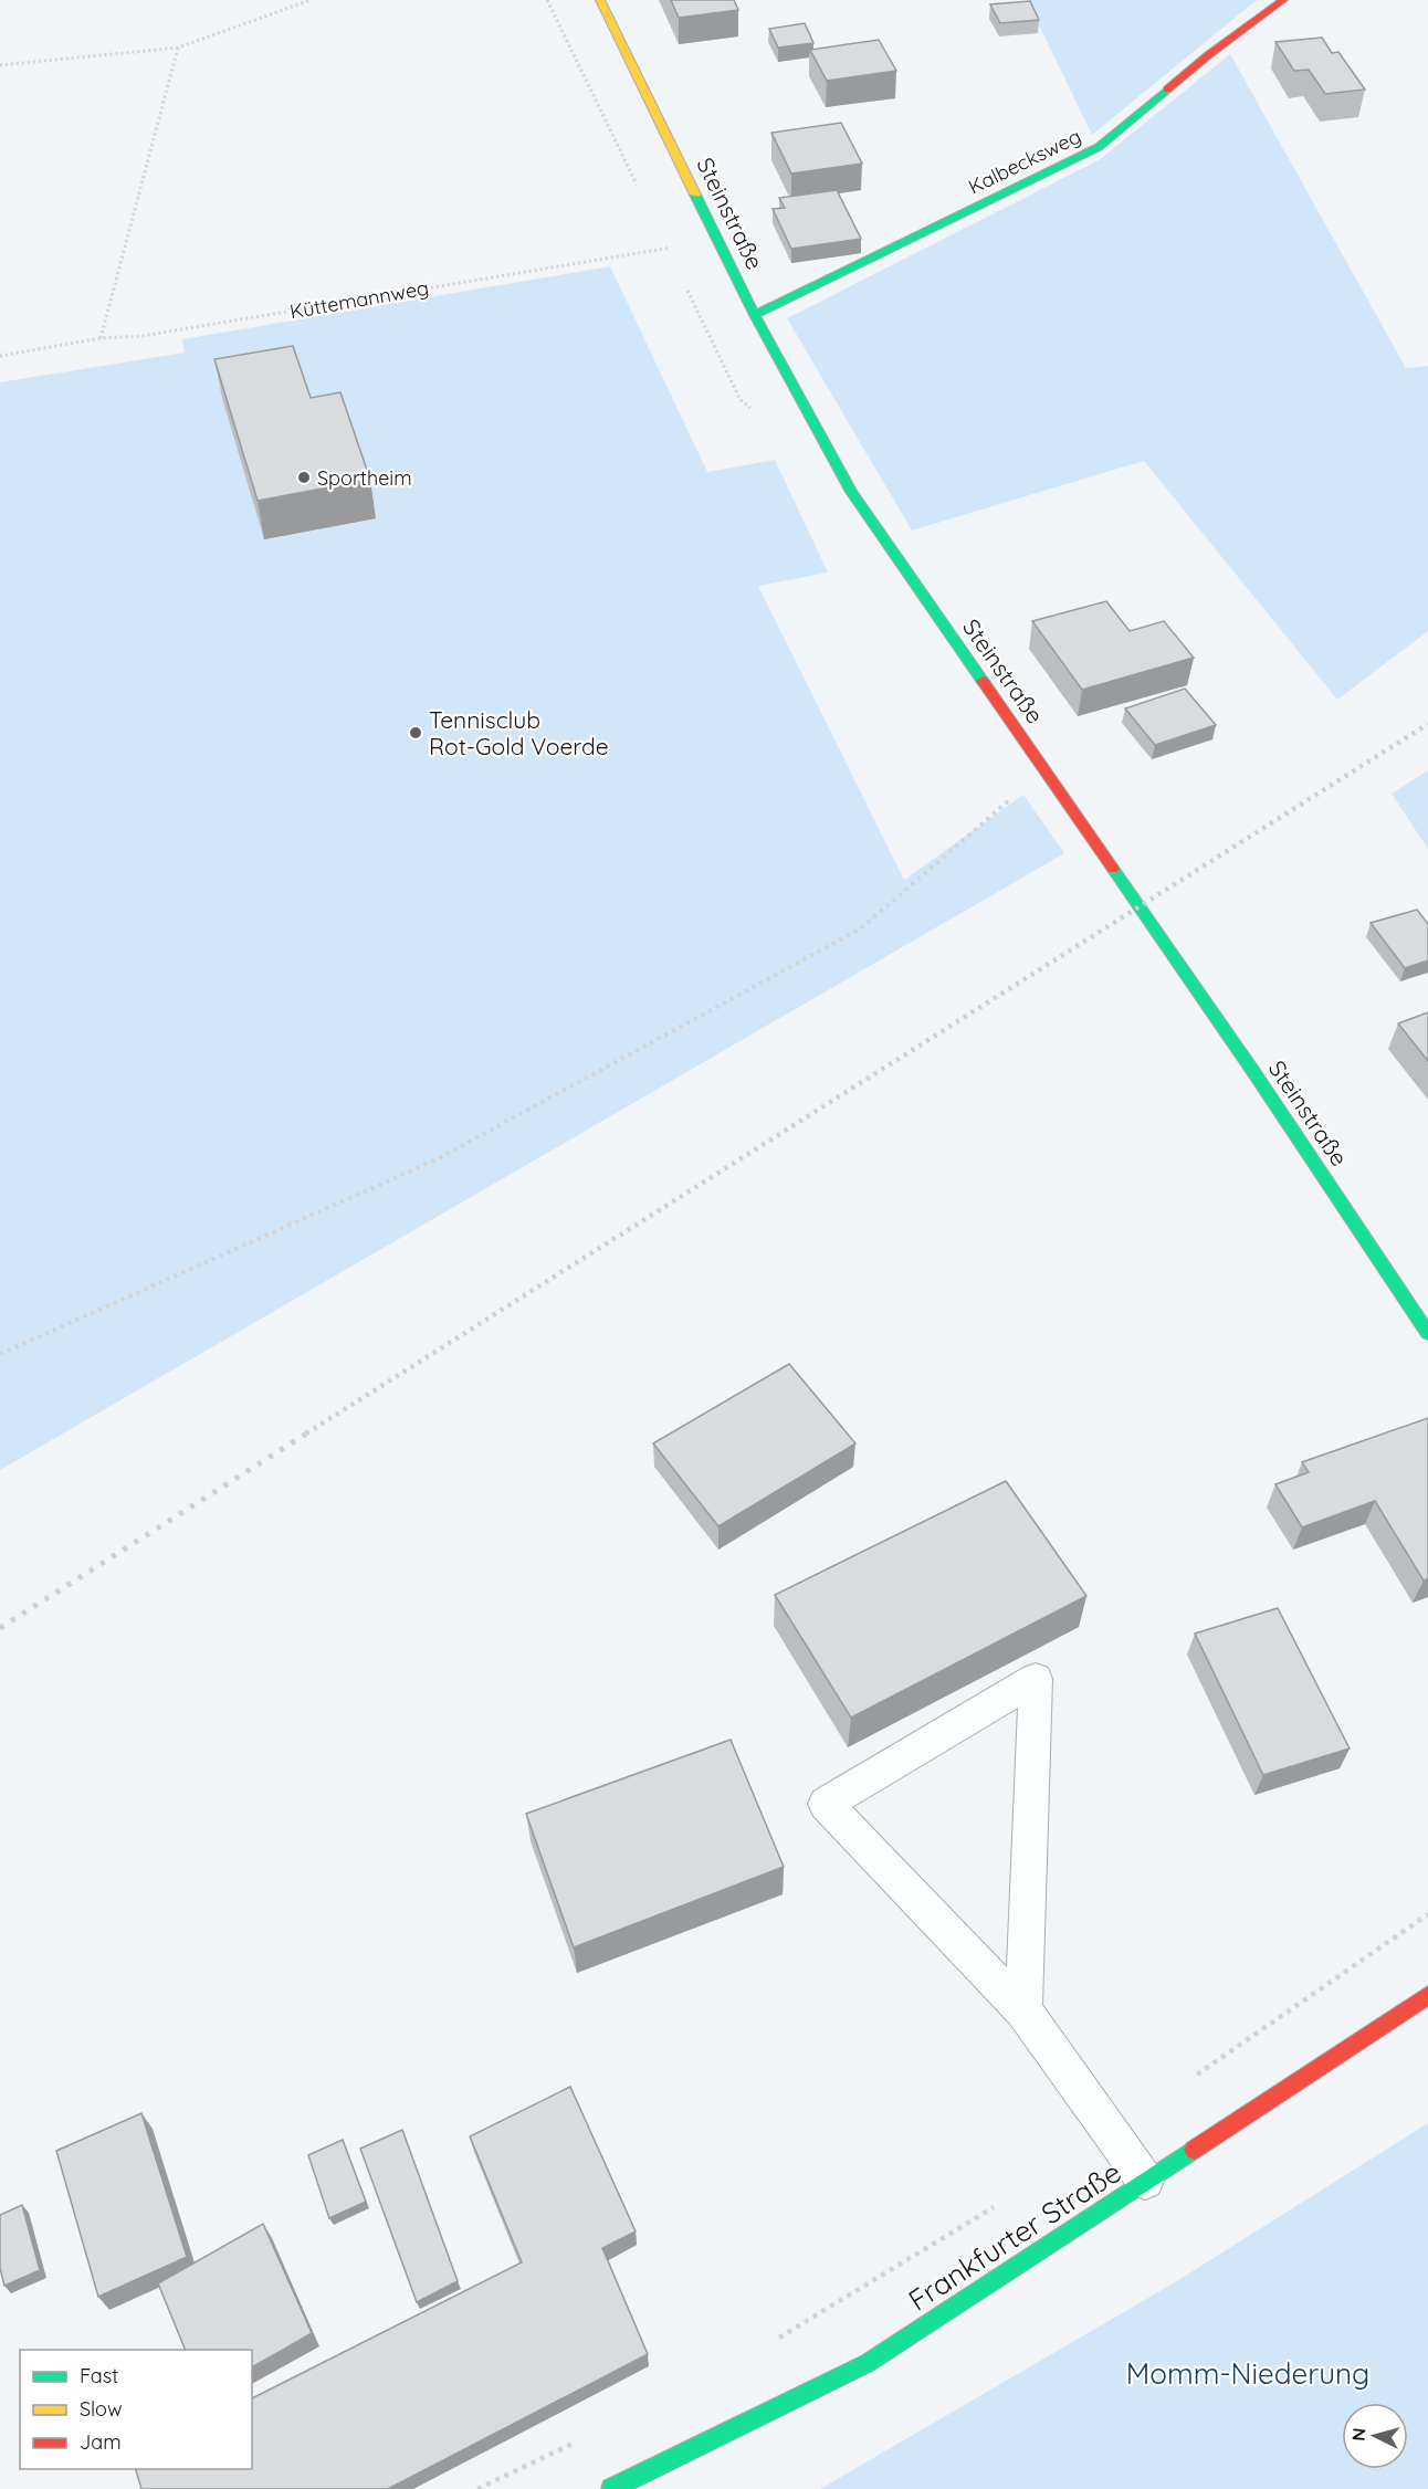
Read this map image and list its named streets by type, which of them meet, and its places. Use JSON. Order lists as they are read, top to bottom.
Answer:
{
  "streets": {
    "street": ["Kalbecksweg", "Steinstraße", "Frankfurter Straße"],
    "path": ["Küttemannweg"]
  },
  "crossings": [
    ["Kalbecksweg", "Steinstraße"],
    ["Steinstraße", "Küttemannweg"]
  ],
  "parks": ["Momm-Niederung"],
  "places": ["Sportheim", "Tennisclub Rot-Gold Voerde"],
  "legend": ["Fast", "Slow", "Jam"],
  "north": "left"
}
